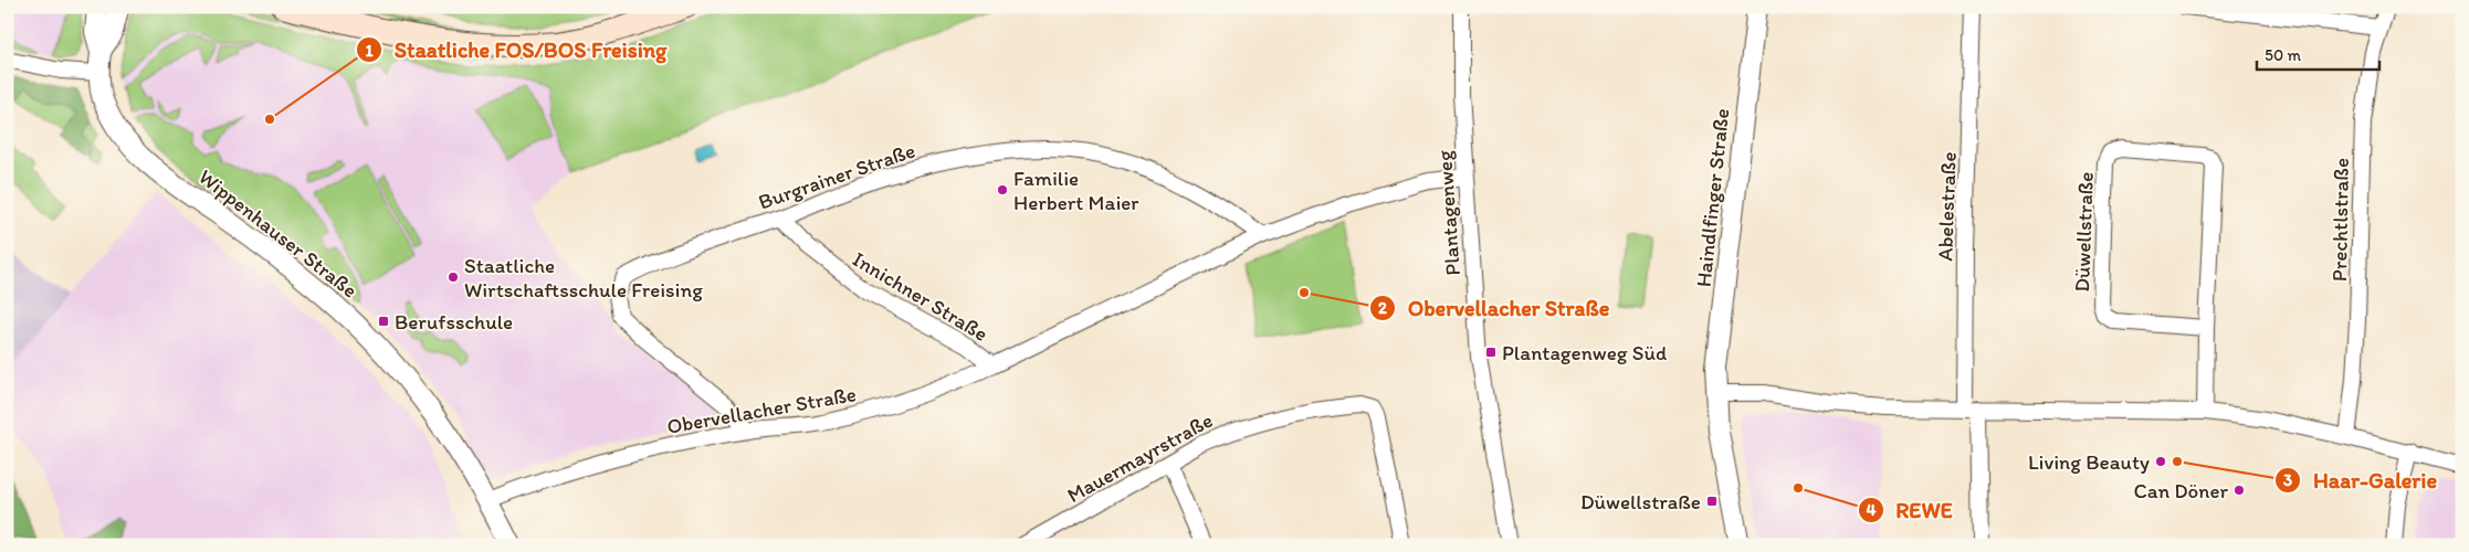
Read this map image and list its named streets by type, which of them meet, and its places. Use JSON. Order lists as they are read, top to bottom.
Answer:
{
  "streets": {
    "street": [
      "Burgrainer Straße",
      "Haindlfinger Straße",
      "Abelestraße",
      "Plantagenweg",
      "Prechtlstraße",
      "Düwellstraße",
      "Wippenhauser Straße",
      "Innichner Straße",
      "Obervellacher Straße",
      "Mauermayrstraße"
    ]
  },
  "crossings": [
    ["Burgrainer Straße", "Innichner Straße"],
    ["Burgrainer Straße", "Obervellacher Straße"],
    ["Plantagenweg", "Obervellacher Straße"],
    ["Wippenhauser Straße", "Obervellacher Straße"],
    ["Innichner Straße", "Obervellacher Straße"]
  ],
  "places": {
    "other": [
      "Staatliche FOS/BOS Freising",
      "Familie Herbert Maier",
      "Staatliche Wirtschaftsschule Freising",
      "Obervellacher Straße",
      "Living Beauty",
      "Haar-Galerie",
      "REWE",
      "Can Döner"
    ],
    "transit": ["Berufsschule", "Plantagenweg Süd", "Düwellstraße"]
  },
  "scale_bar": "50 m"
}
